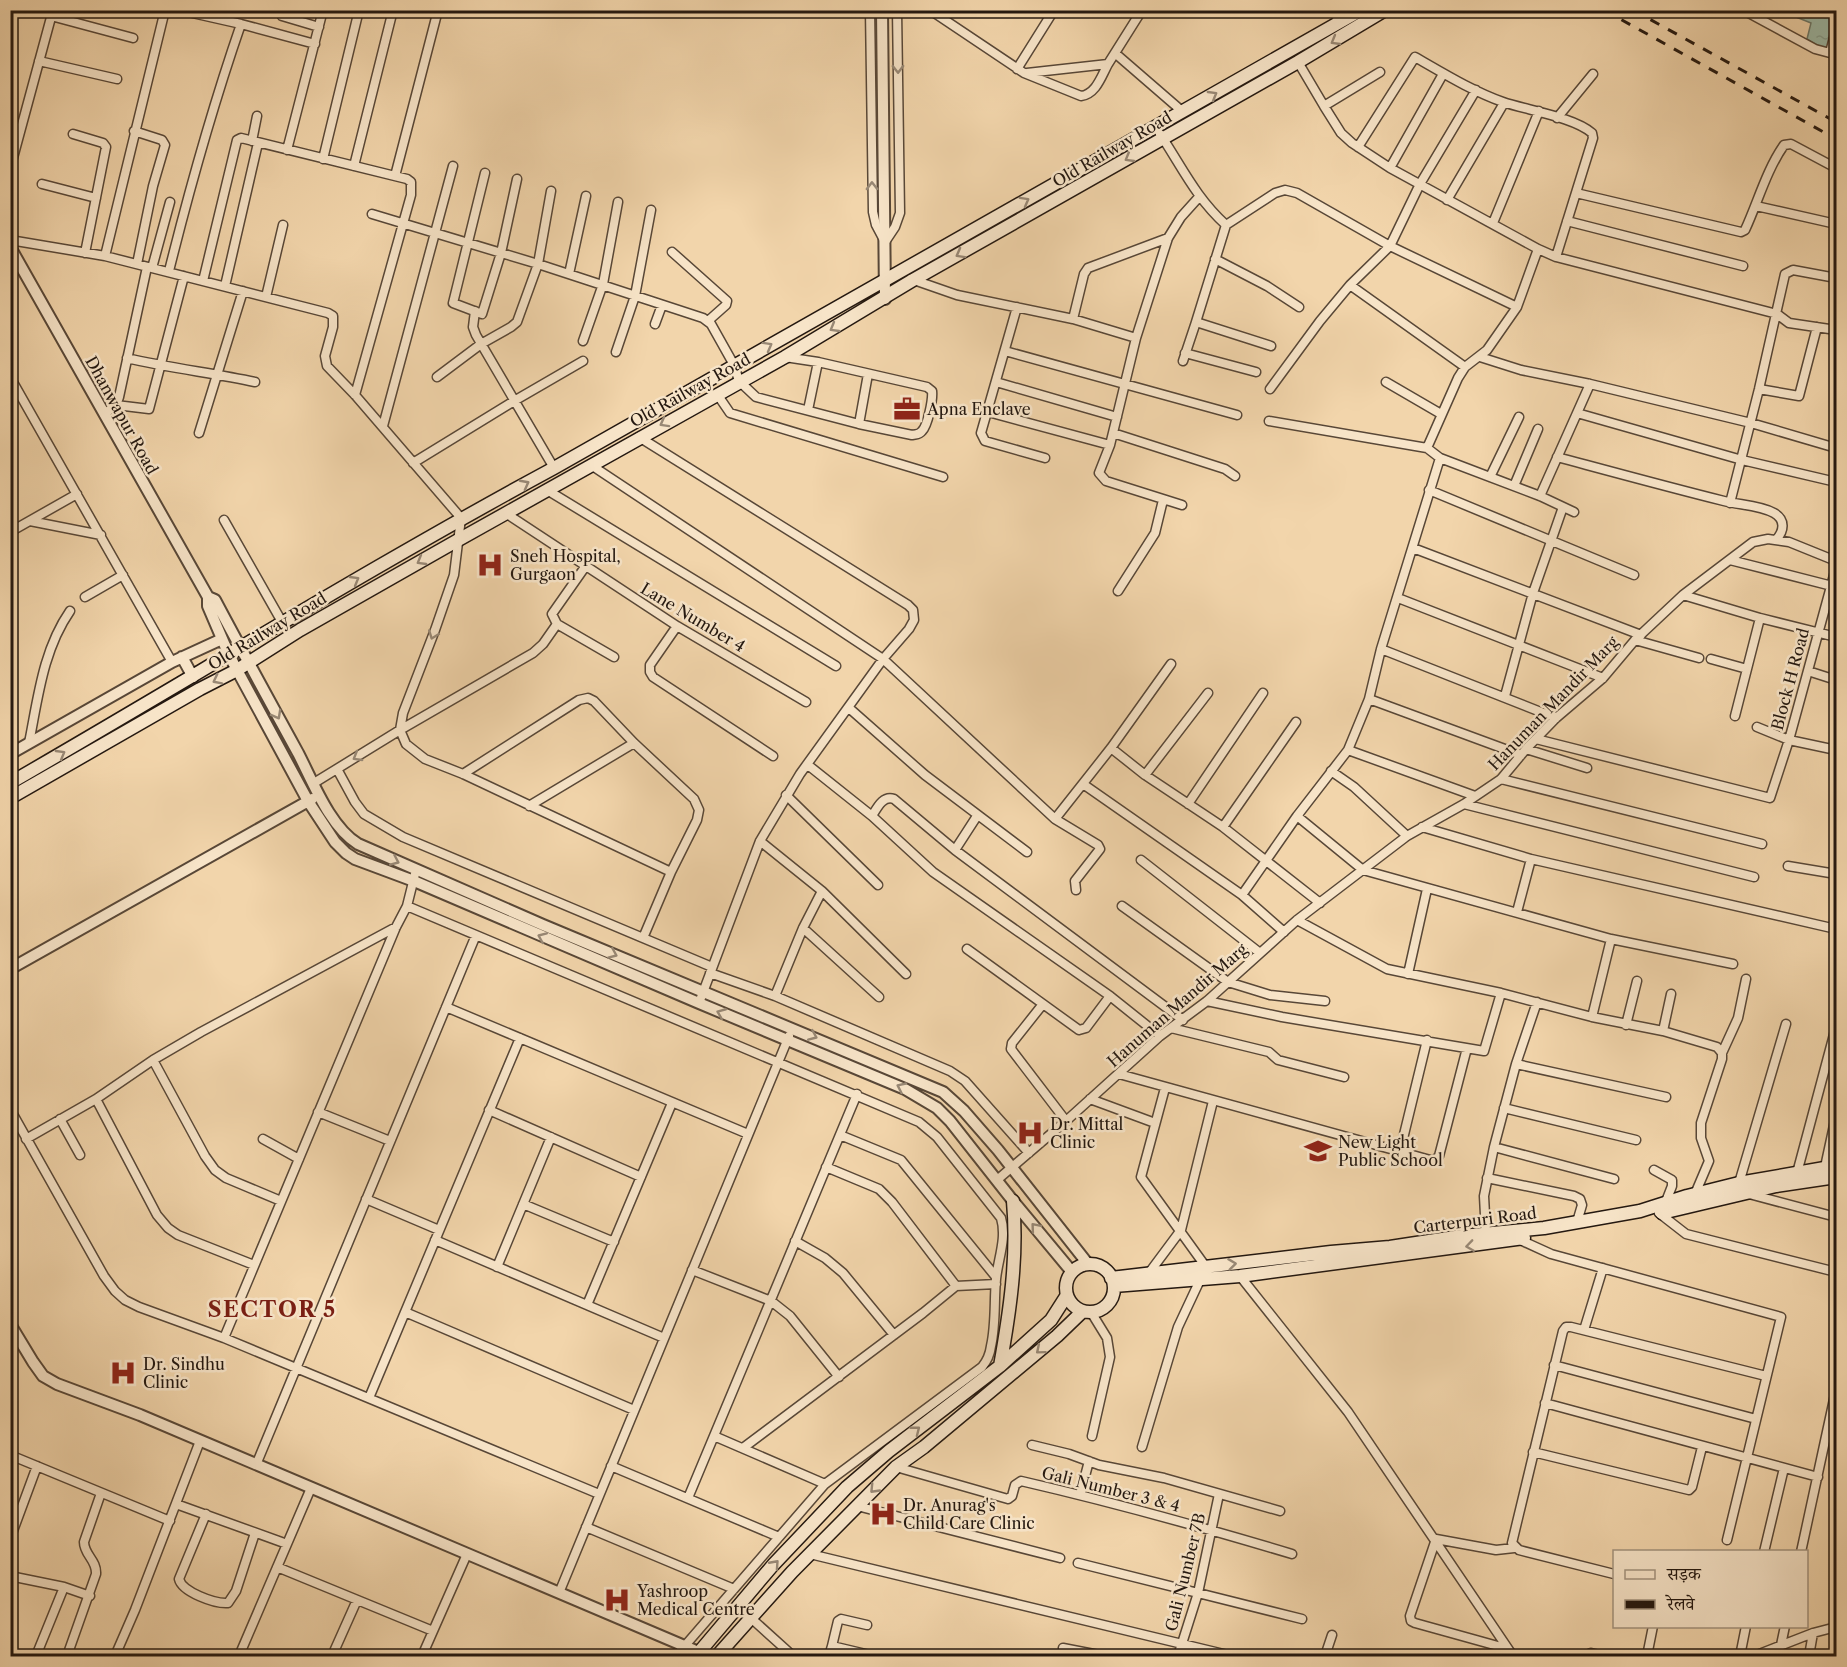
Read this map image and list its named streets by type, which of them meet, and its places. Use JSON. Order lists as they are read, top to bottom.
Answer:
{
  "streets": {
    "main road": ["Old Railway Road", "Carterpuri Road"],
    "street": [
      "Dhanwapur Road",
      "Lane Number 4",
      "Block H Road",
      "Hanuman Mandir Marg",
      "Gali Number 3 & 4",
      "Gali Number 7B"
    ]
  },
  "crossings": [
    ["Old Railway Road", "Dhanwapur Road"],
    ["Old Railway Road", "Lane Number 4"],
    ["Dhanwapur Road", "Hanuman Mandir Marg"],
    ["Dhanwapur Road", "Carterpuri Road"],
    ["Block H Road", "Hanuman Mandir Marg"],
    ["Gali Number 3 & 4", "Gali Number 7B"]
  ],
  "districts": ["SECTOR 5"],
  "places": {
    "office": ["Apna Enclave"],
    "hospital": [
      "Sneh Hospital, Gurgaon",
      "Dr. Mittal Clinic",
      "Dr. Sindhu Clinic",
      "Dr. Anurag's Child Care Clinic",
      "Yashroop Medical Centre"
    ],
    "school or university": ["New Light Public School"]
  },
  "legend": ["सड़क", "रेलवे"]
}
